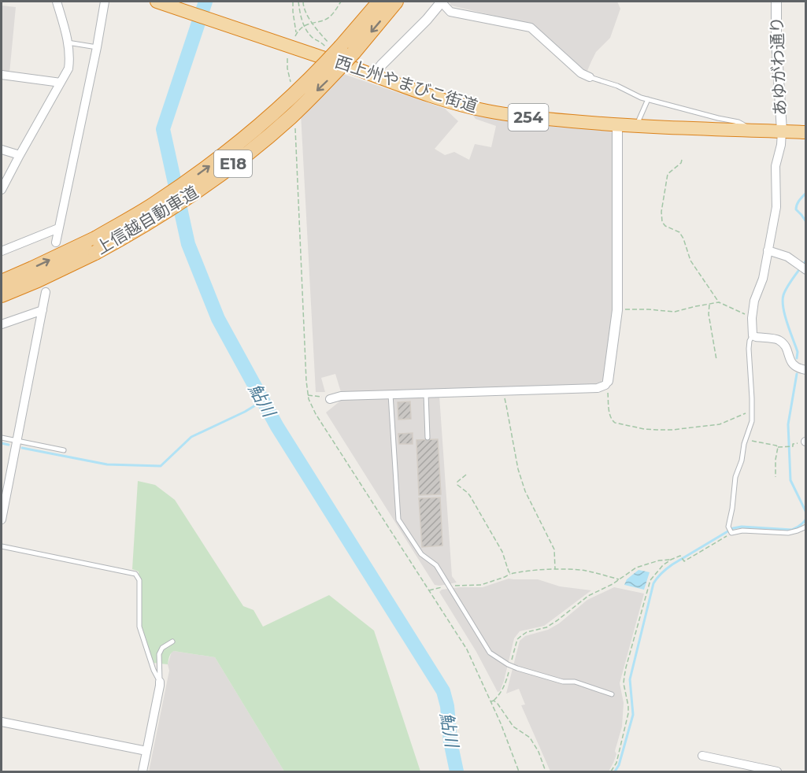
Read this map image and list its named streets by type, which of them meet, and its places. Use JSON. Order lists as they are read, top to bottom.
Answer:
{
  "streets": {
    "highway": [
      "西上州やまびこ街道",
      "254",
      "E18",
      "上信越自動車道"
    ],
    "street": ["あゆがわ通り"]
  },
  "crossings": [
    ["あゆがわ通り", "西上州やまびこ街道"]
  ],
  "water": ["鮎川"]
}
